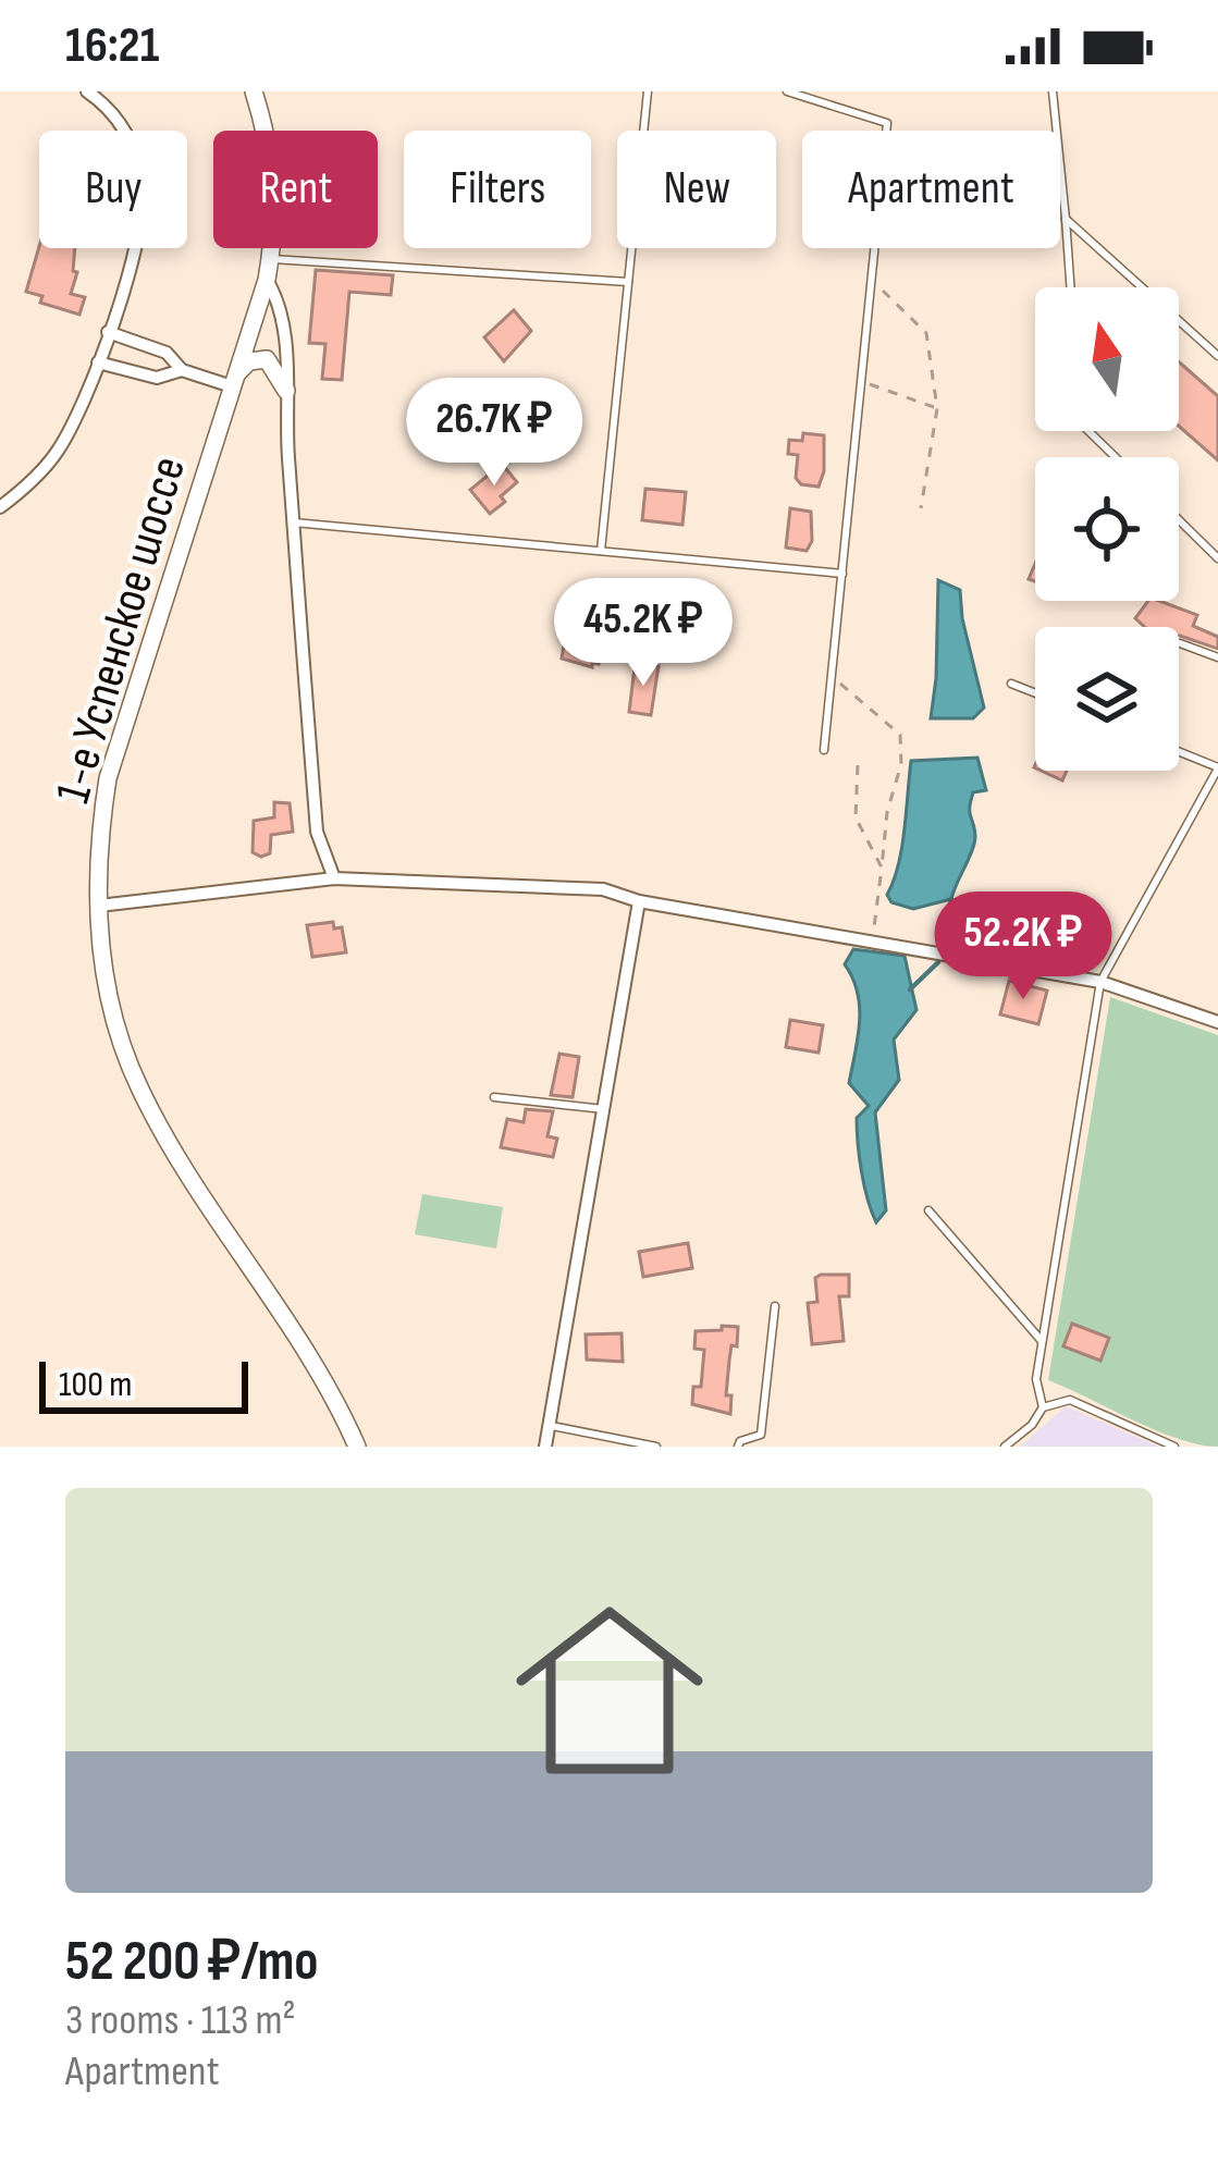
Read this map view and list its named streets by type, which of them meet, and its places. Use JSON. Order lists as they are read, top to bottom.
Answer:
{
  "streets": {
    "main road": ["1-е Успенское шоссе"]
  },
  "scale_bar": "100 m",
  "north": "top",
  "page": {
    "status": "16:21",
    "chip": [
      "Buy",
      "Rent",
      "Filters",
      "New",
      "Apartment"
    ],
    "price": ["26.7K ₽", "45.2K ₽", "52.2K ₽"],
    "scale": "100 m",
    "list": [
      {
        "name": "52 200 ₽/mo",
        "note": "3 rooms · 113 m² · Apartment"
      }
    ]
  }
}
